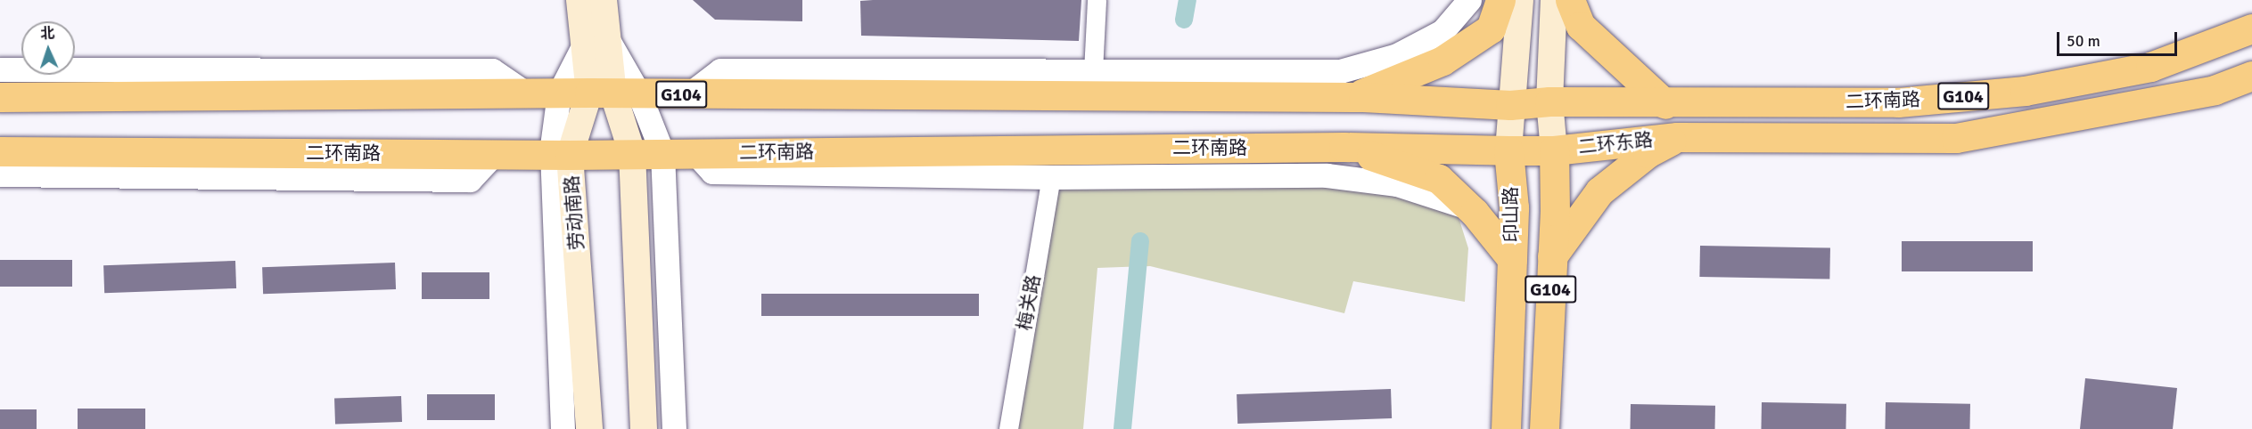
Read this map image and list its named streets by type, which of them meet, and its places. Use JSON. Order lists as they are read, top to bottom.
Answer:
{
  "streets": {
    "highway": [
      "G104",
      "二环南路",
      "二环东路",
      "印山路"
    ],
    "main road": ["劳动南路"],
    "street": ["梅关路"]
  },
  "crossings": [
    ["G104", "二环南路"],
    ["G104", "二环东路"],
    ["G104", "劳动南路"],
    ["G104", "印山路"],
    ["二环南路", "二环东路"],
    ["二环南路", "劳动南路"],
    ["二环南路", "印山路"]
  ],
  "scale_bar": "50 m",
  "north": "top"
}
